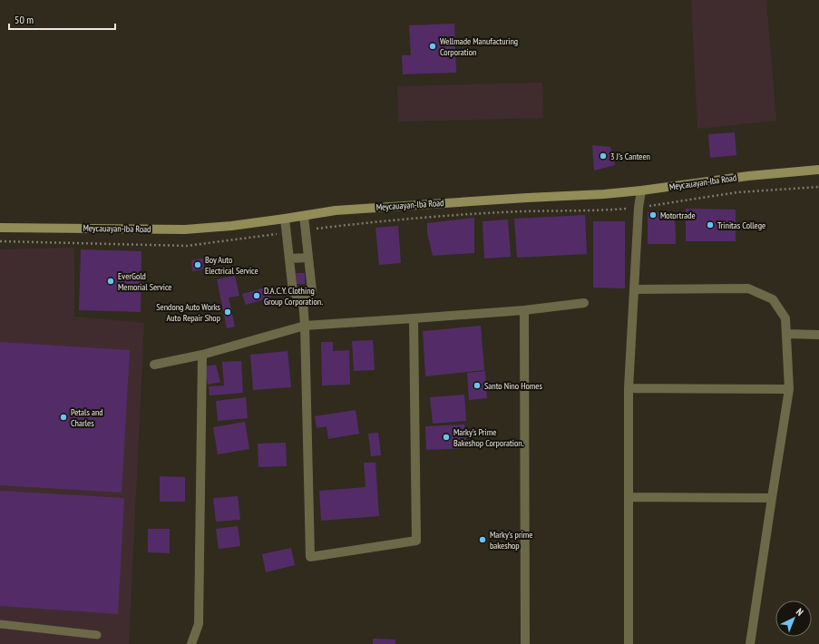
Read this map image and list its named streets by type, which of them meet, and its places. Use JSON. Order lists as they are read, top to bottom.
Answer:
{
  "streets": {
    "main road": ["Meycauayan-Iba Road"]
  },
  "places": [
    "Wellmade Manufacturing Corporation",
    "3 J's Canteen",
    "Motortrade",
    "Trinitas College",
    "Boy Auto Electrical Service",
    "EverGold Memorial Service",
    "D.A.C.Y. Clothing Group Corporation.",
    "Sendong Auto Works Auto Repair Shop",
    "Santo Nino Homes",
    "Petals and Charles",
    "Marky's Prime Bakeshop Corporation.",
    "Marky's prime bakeshop"
  ],
  "scale_bar": "50 m",
  "north": "top right"
}
